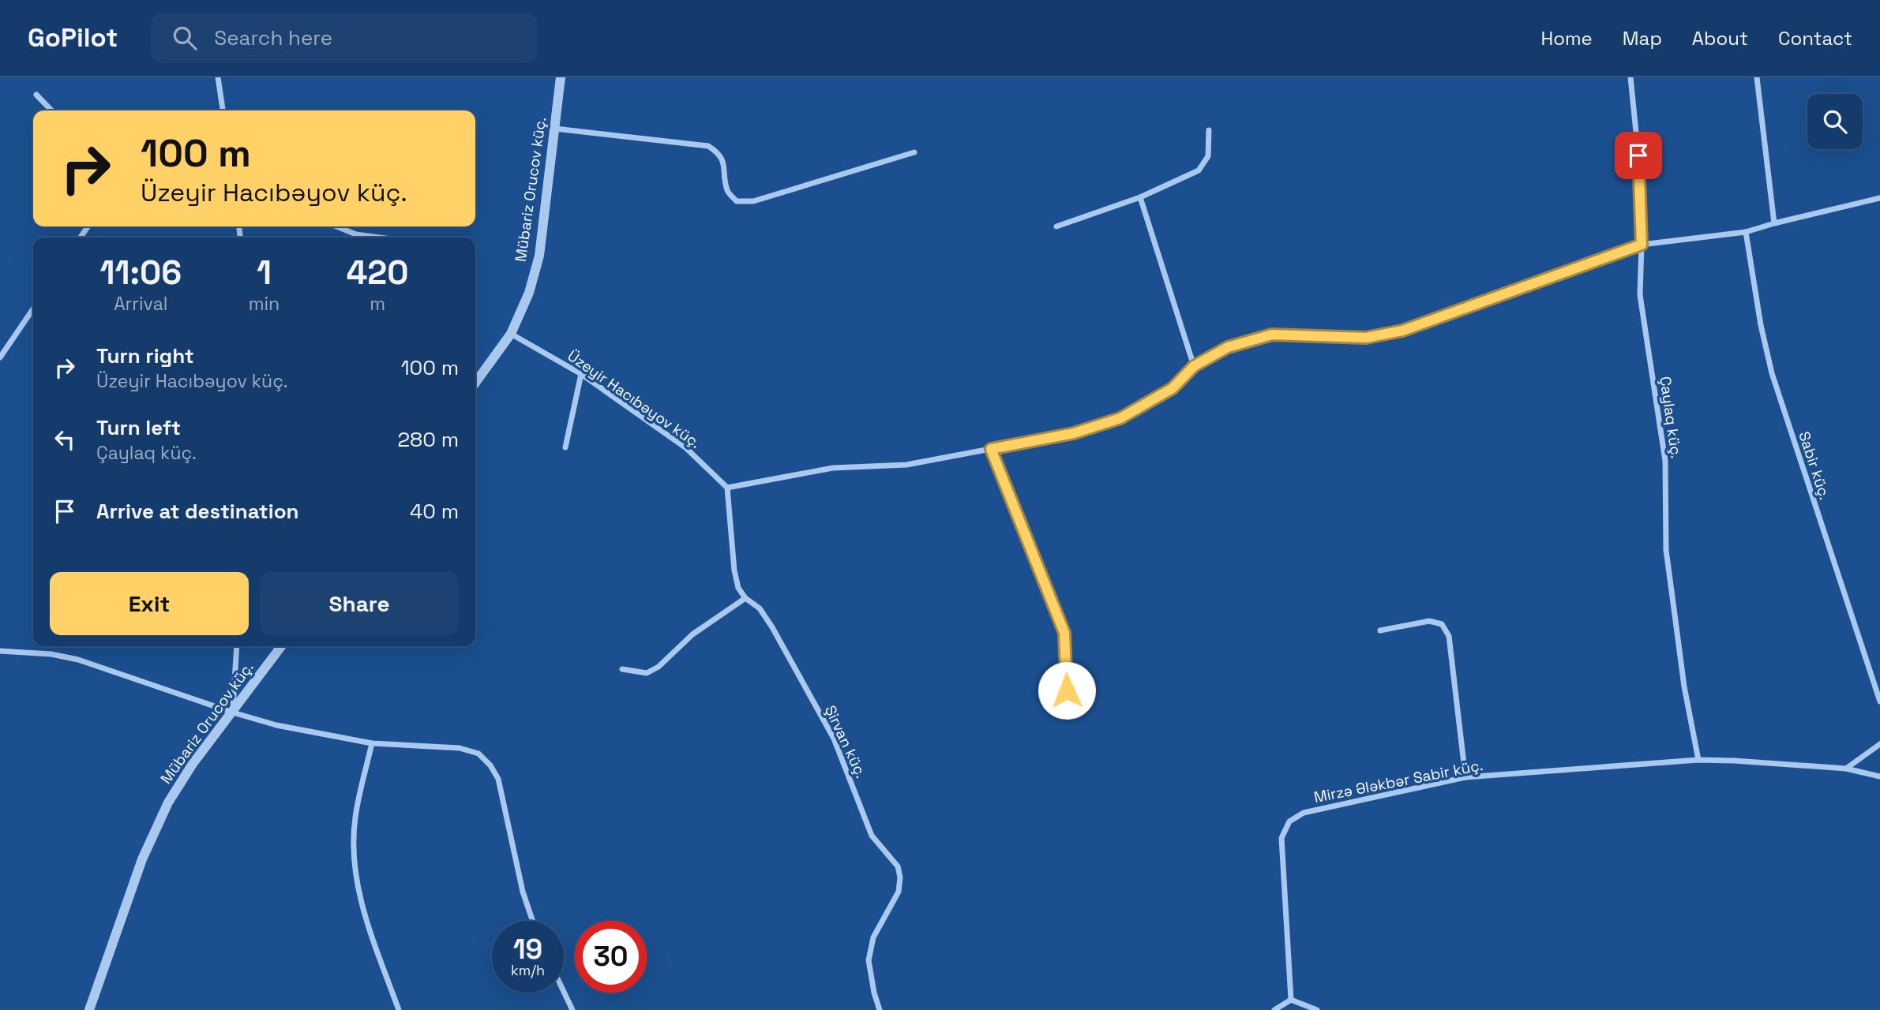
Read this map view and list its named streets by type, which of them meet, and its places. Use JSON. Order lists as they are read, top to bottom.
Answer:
{
  "streets": {
    "street": [
      "Mübariz Orucov küç.",
      "Üzeyir Hacıbəyov küç.",
      "Çaylaq küç.",
      "Sabir küç.",
      "Şirvan küç.",
      "Mirzə Ələkbər Sabir küç."
    ]
  },
  "crossings": [
    ["Mübariz Orucov küç.", "Üzeyir Hacıbəyov küç."],
    ["Üzeyir Hacıbəyov küç.", "Şirvan küç."],
    ["Çaylaq küç.", "Mirzə Ələkbər Sabir küç."]
  ],
  "page": {
    "header": "GoPilot",
    "search": "Search here",
    "nav": [
      "Home",
      "Map",
      "About",
      "Contact"
    ],
    "turn": ["100 m", "Üzeyir Hacıbəyov küç."],
    "eta": [
      "11:06",
      "Arrival",
      "1",
      "min",
      "420",
      "m"
    ],
    "list": [
      {
        "name": "Turn right",
        "note": "Üzeyir Hacıbəyov küç.",
        "value": "100 m"
      },
      {
        "name": "Turn left",
        "note": "Çaylaq küç.",
        "value": "280 m"
      },
      {
        "name": "Arrive at destination",
        "value": "40 m"
      }
    ],
    "buttons": ["Exit", "Share"],
    "speed": "19 km/h",
    "limit": "30"
  }
}
